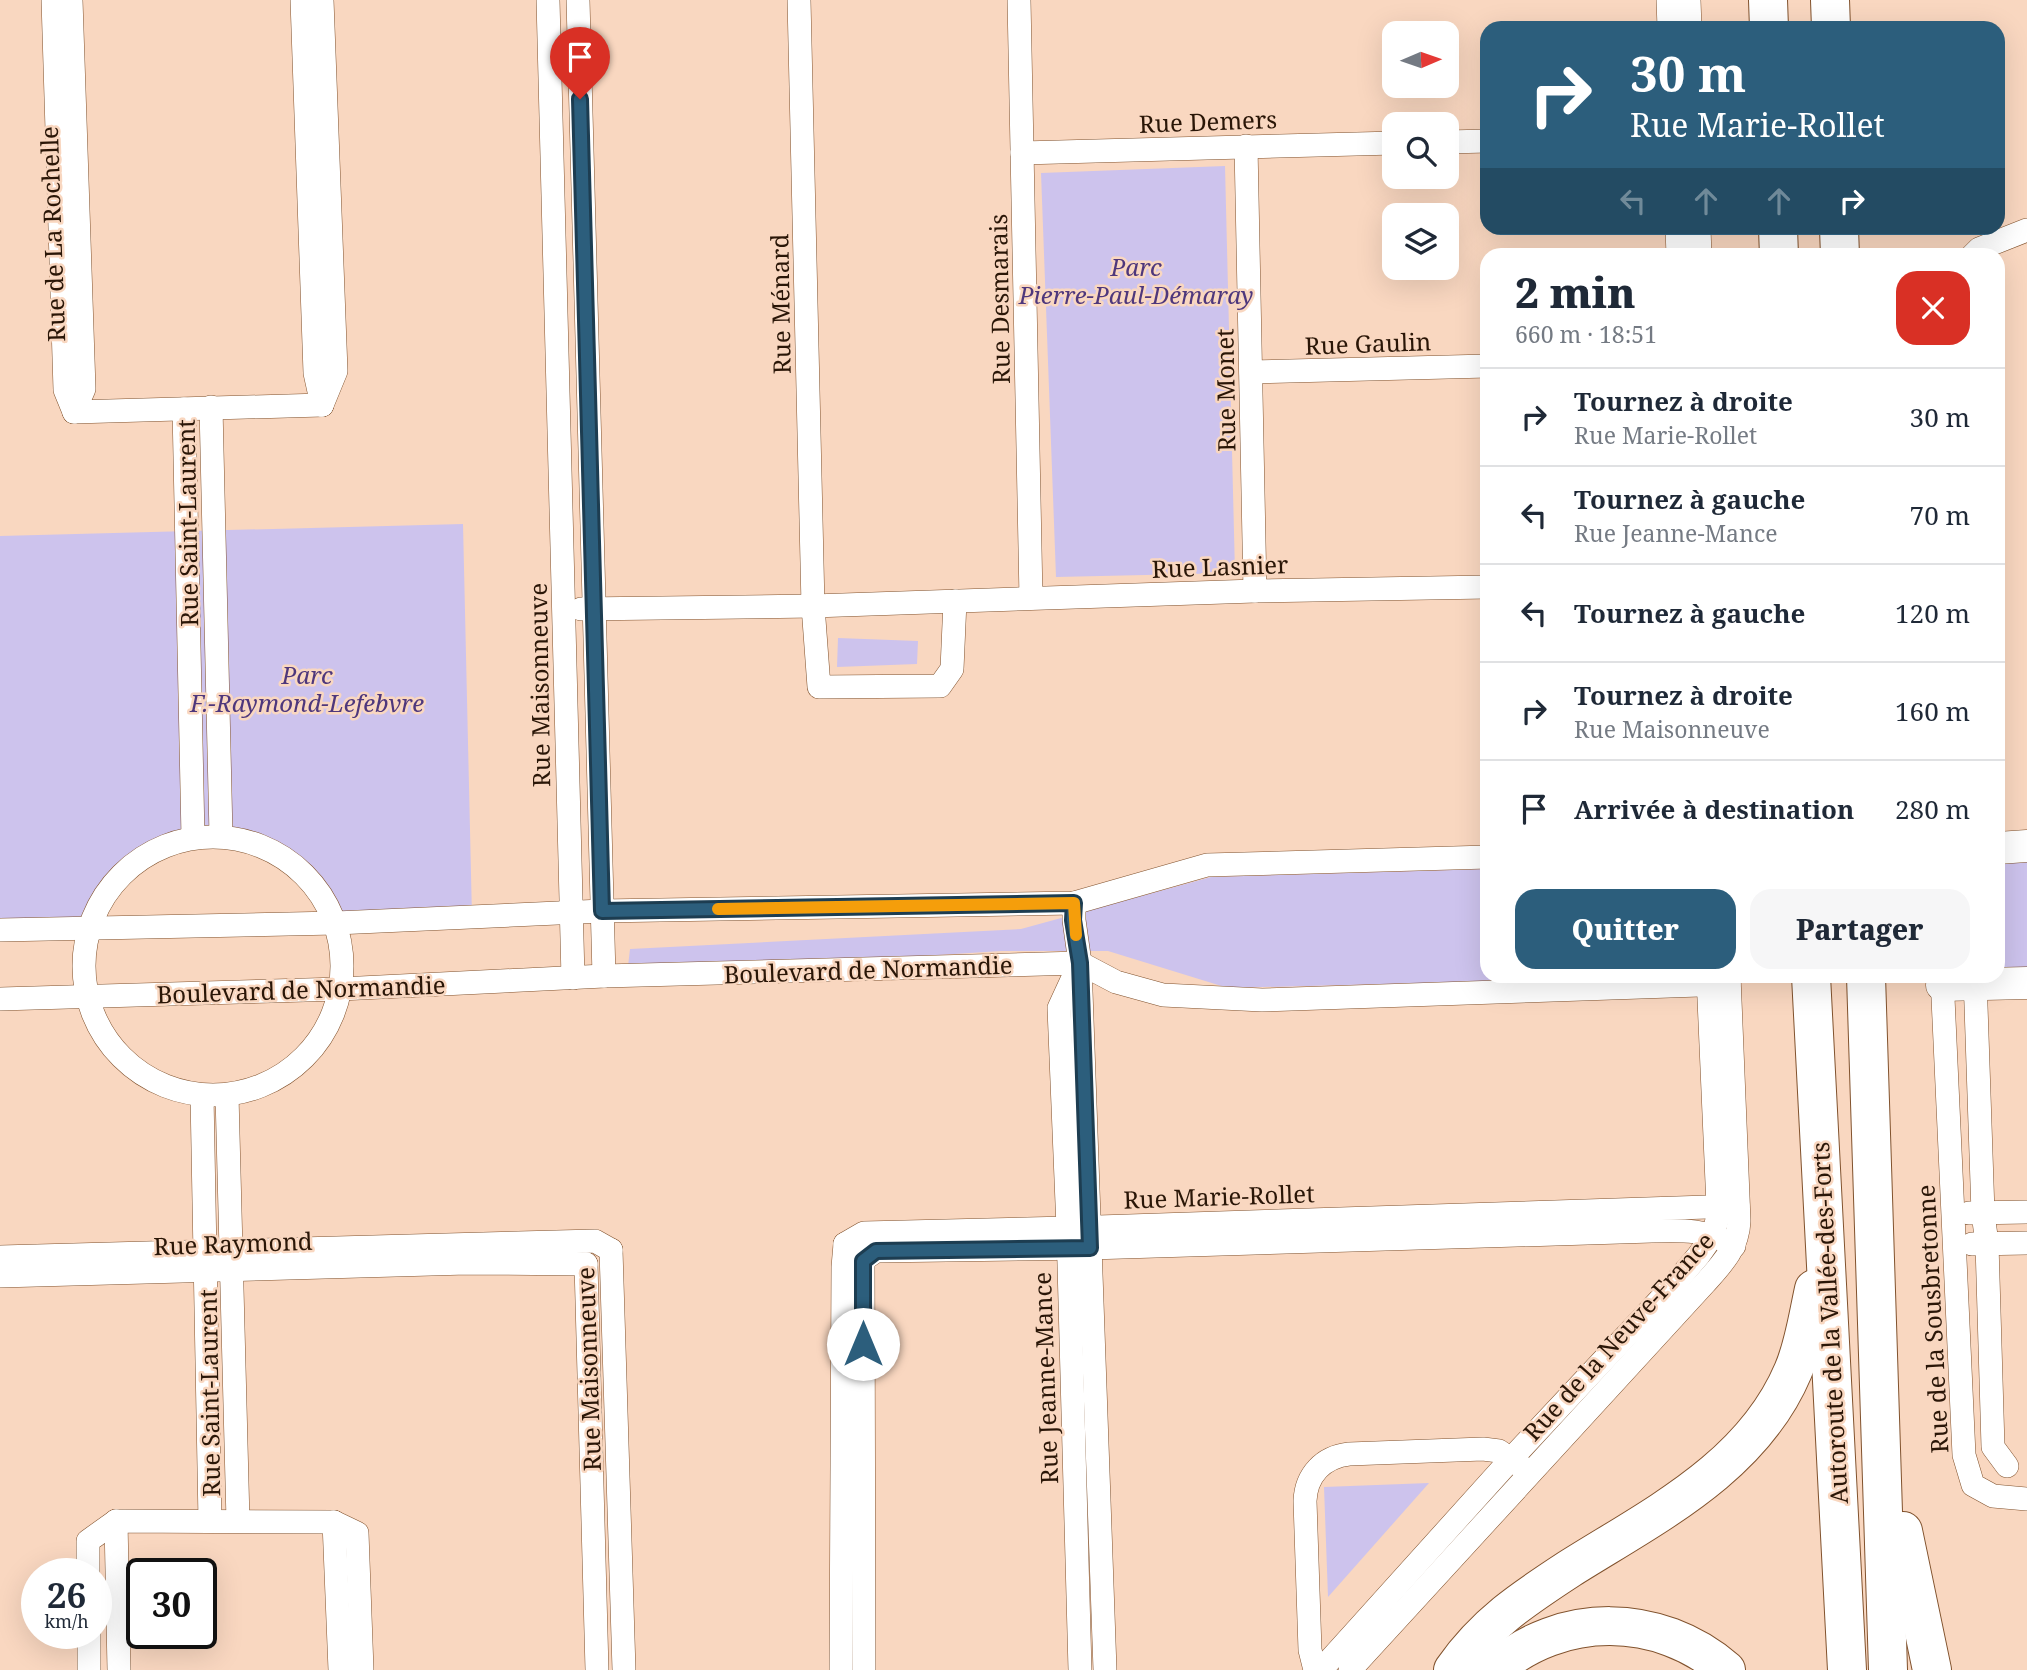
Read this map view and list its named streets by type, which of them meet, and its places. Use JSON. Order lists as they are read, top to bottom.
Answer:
{
  "streets": {
    "highway": ["Autoroute de la Vallée-des-Forts"],
    "street": [
      "Rue Demers",
      "Rue de La Rochelle",
      "Rue Desmarais",
      "Rue Ménard",
      "Rue Gaulin",
      "Rue Monet",
      "Rue Saint-Laurent",
      "Rue Lasnier",
      "Rue Maisonneuve",
      "Boulevard de Normandie",
      "Rue Marie-Rollet",
      "Rue Raymond",
      "Rue de la Sousbretonne",
      "Rue de la Neuve-France",
      "Rue Jeanne-Mance"
    ]
  },
  "crossings": [
    ["Rue Demers", "Rue Desmarais"],
    ["Rue Demers", "Rue Monet"],
    ["Rue Desmarais", "Rue Lasnier"],
    ["Rue Ménard", "Rue Lasnier"],
    ["Rue Gaulin", "Rue Monet"],
    ["Rue Monet", "Rue Lasnier"],
    ["Rue Saint-Laurent", "Rue Raymond"],
    ["Rue Lasnier", "Rue Maisonneuve"],
    ["Rue Maisonneuve", "Boulevard de Normandie"],
    ["Rue Maisonneuve", "Rue Raymond"],
    ["Boulevard de Normandie", "Rue Jeanne-Mance"],
    ["Rue Marie-Rollet", "Rue de la Neuve-France"],
    ["Rue Marie-Rollet", "Rue Jeanne-Mance"]
  ],
  "parks": ["Parc Pierre-Paul-Démaray", "Parc F.-Raymond-Lefebvre"],
  "north": "right",
  "page": {
    "turn": ["30 m", "Rue Marie-Rollet"],
    "heading": ["2 min", "660 m · 18:51"],
    "list": [
      {
        "name": "Tournez à droite",
        "note": "Rue Marie-Rollet",
        "value": "30 m"
      },
      {
        "name": "Tournez à gauche",
        "note": "Rue Jeanne-Mance",
        "value": "70 m"
      },
      {
        "name": "Tournez à gauche",
        "value": "120 m"
      },
      {
        "name": "Tournez à droite",
        "note": "Rue Maisonneuve",
        "value": "160 m"
      },
      {
        "name": "Arrivée à destination",
        "value": "280 m"
      }
    ],
    "buttons": ["Quitter", "Partager"],
    "speed": "26 km/h",
    "limit": "30"
  }
}
